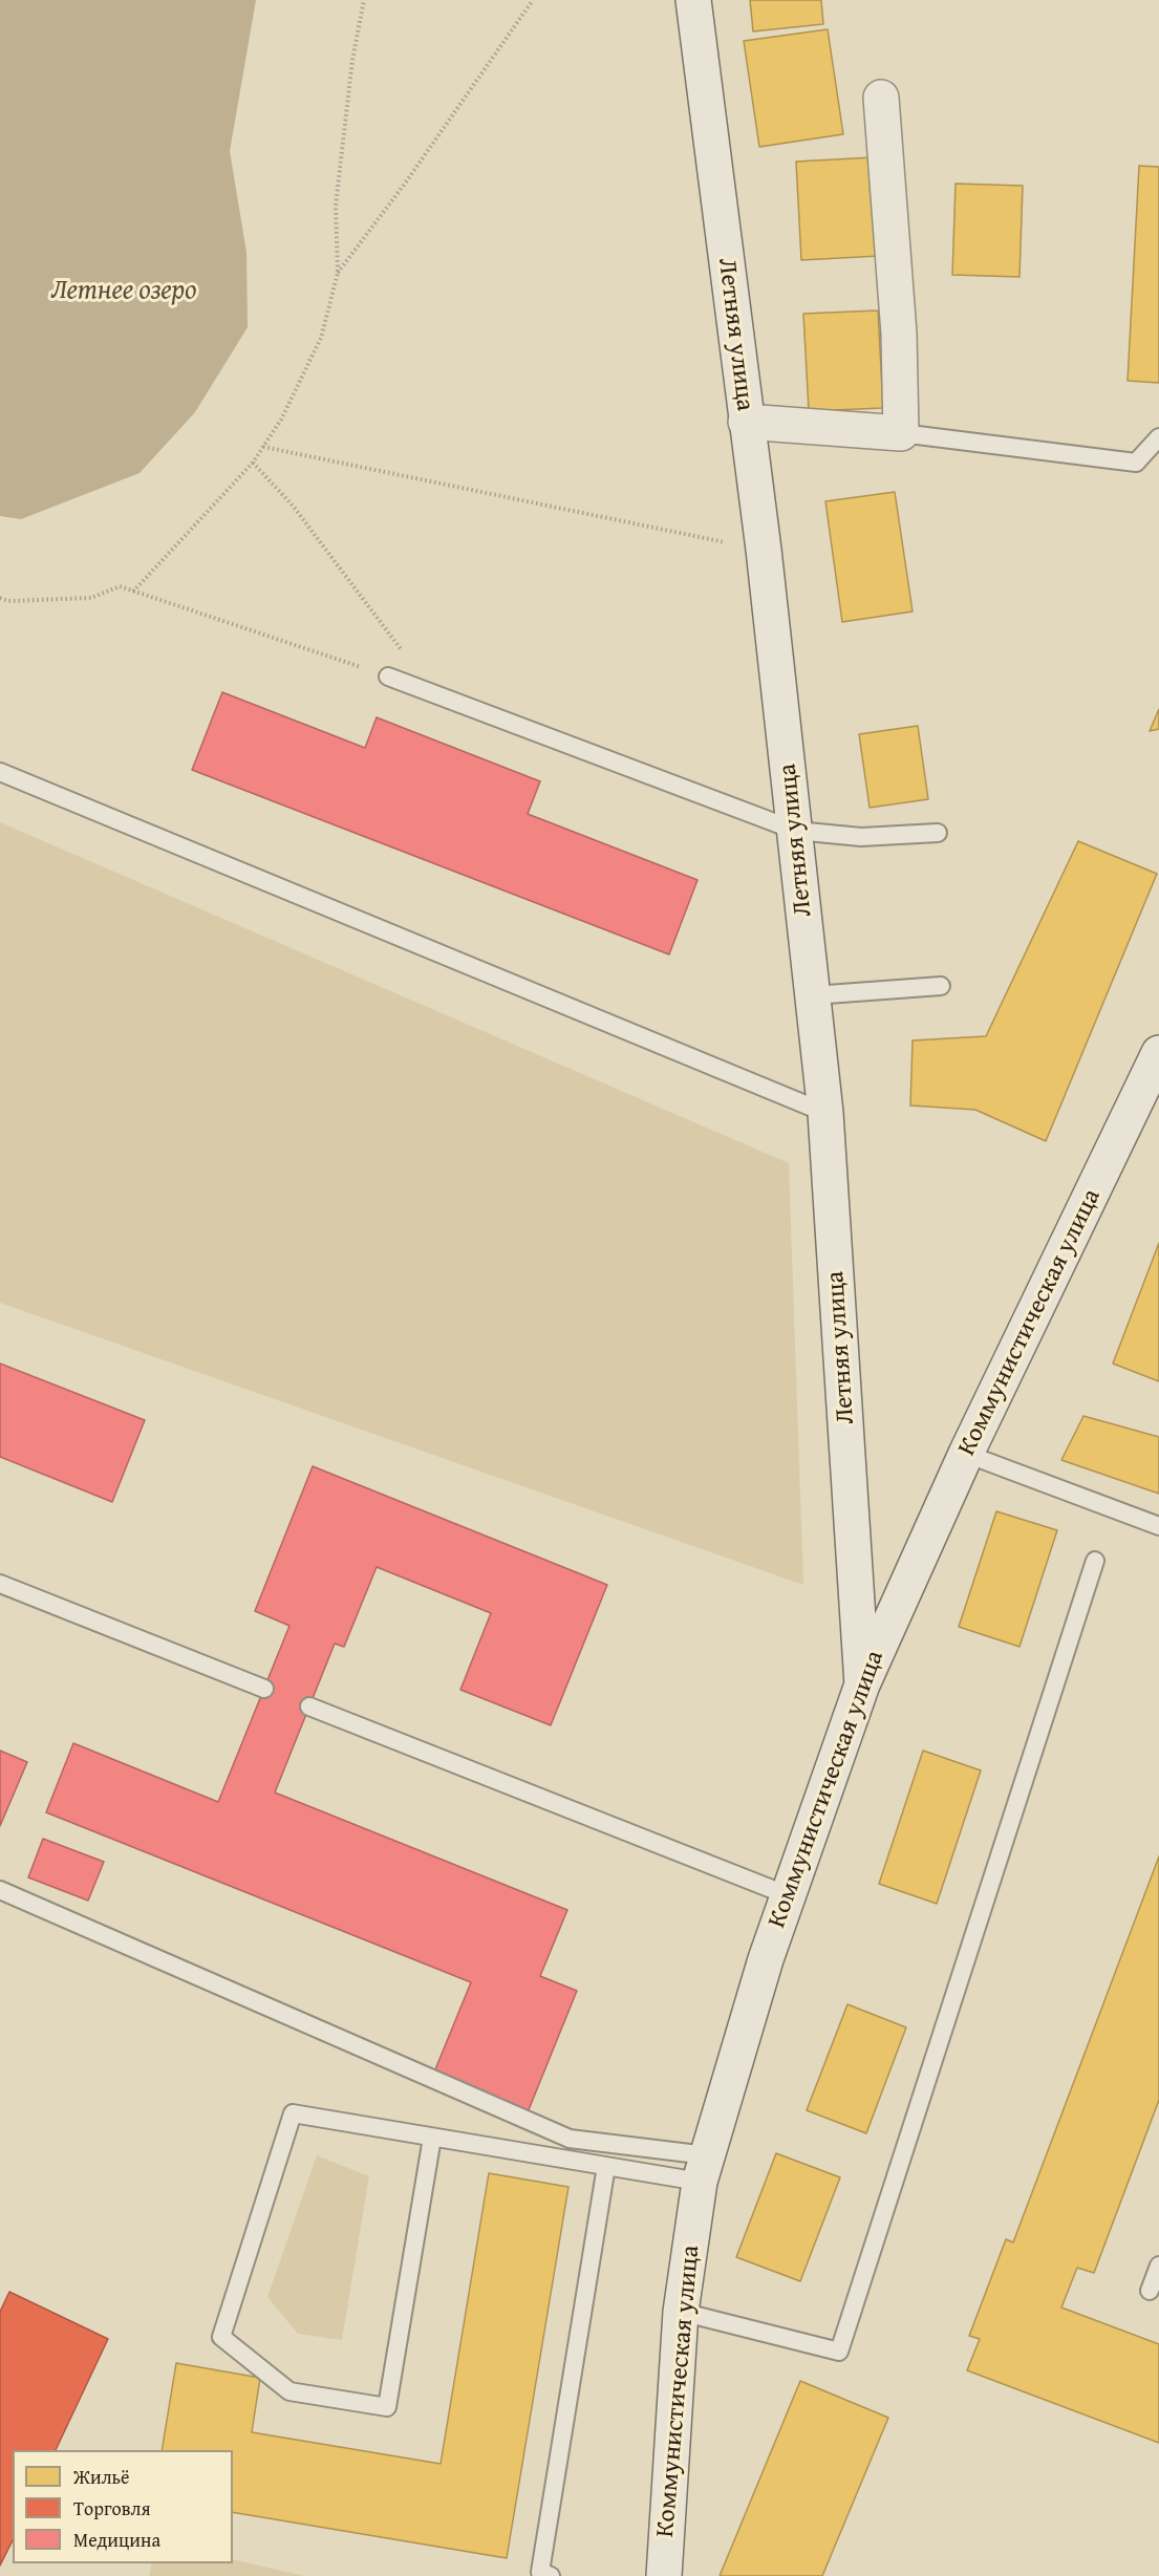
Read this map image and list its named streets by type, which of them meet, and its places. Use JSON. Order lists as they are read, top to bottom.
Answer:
{
  "streets": {
    "street": ["Летняя улица", "Коммунистическая улица"]
  },
  "crossings": [
    ["Летняя улица", "Коммунистическая улица"]
  ],
  "water": ["Летнее озеро"],
  "legend": ["Жильё", "Торговля", "Медицина"]
}
